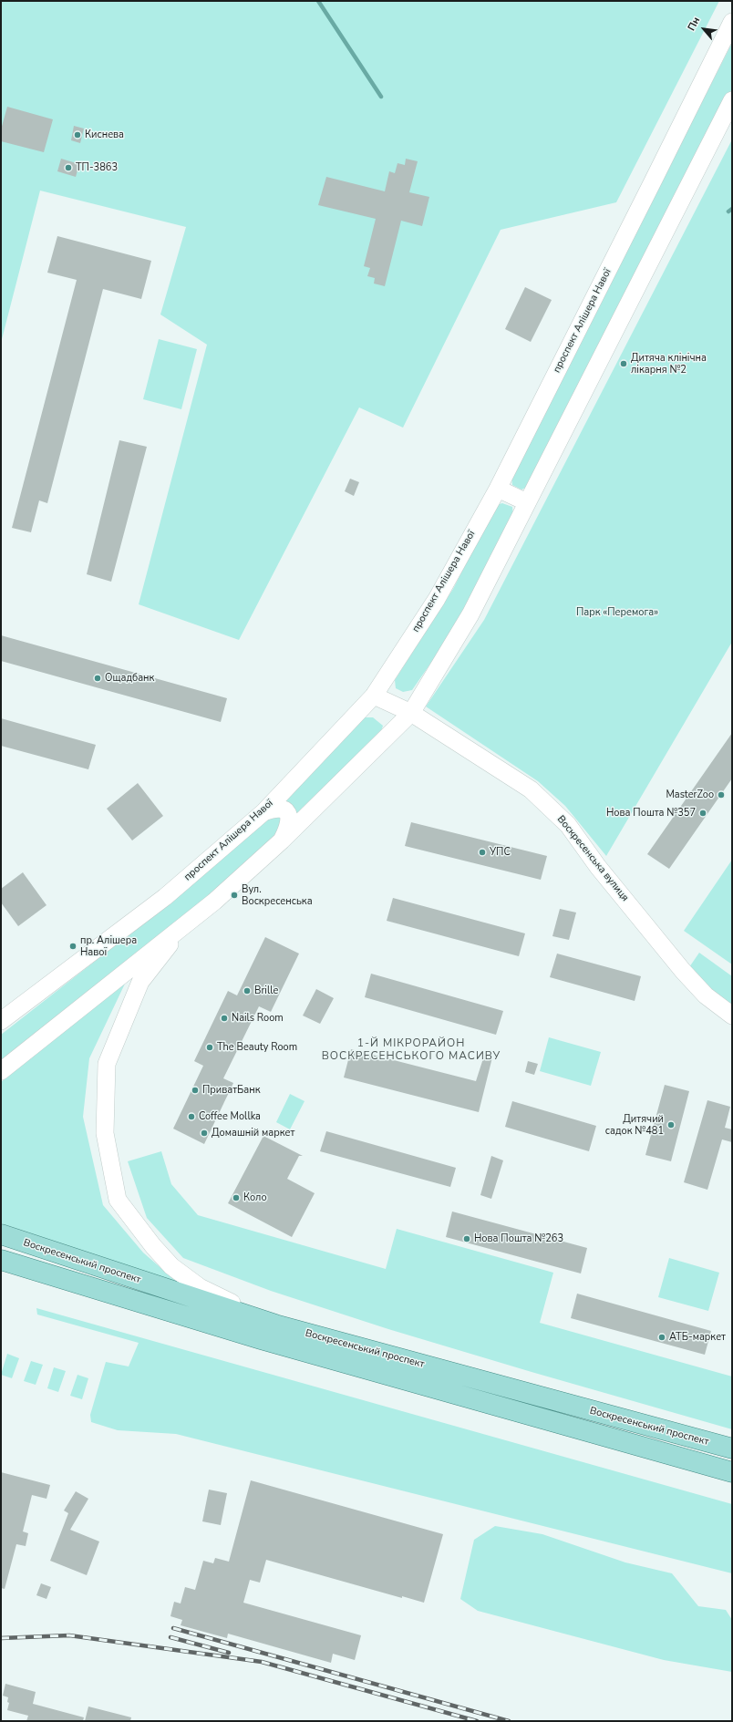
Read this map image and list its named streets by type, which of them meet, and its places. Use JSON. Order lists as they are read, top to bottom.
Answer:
{
  "streets": {
    "main road": ["Воскресенський проспект"],
    "street": ["проспект Алішера Навої", "Воскресенська вулиця"]
  },
  "crossings": [
    ["проспект Алішера Навої", "Воскресенська вулиця"]
  ],
  "districts": ["1-Й МІКРОРАЙОН ВОСКРЕСЕНСЬКОГО МАСИВУ"],
  "parks": ["Парк «Перемога»"],
  "places": [
    "Киснева",
    "ТП-3863",
    "Дитяча клінічна лікарня №2",
    "Ощадбанк",
    "MasterZoo",
    "Нова Пошта №357",
    "УПС",
    "Вул. Воскресенська",
    "пр. Алішера Навої",
    "Brille",
    "Nails Room",
    "The Beauty Room",
    "ПриватБанк",
    "Coffee Mollka",
    "Дитячий садок №481",
    "Домашній маркет",
    "Коло",
    "Нова Пошта №263",
    "АТБ-маркет"
  ],
  "north": "top left"
}
